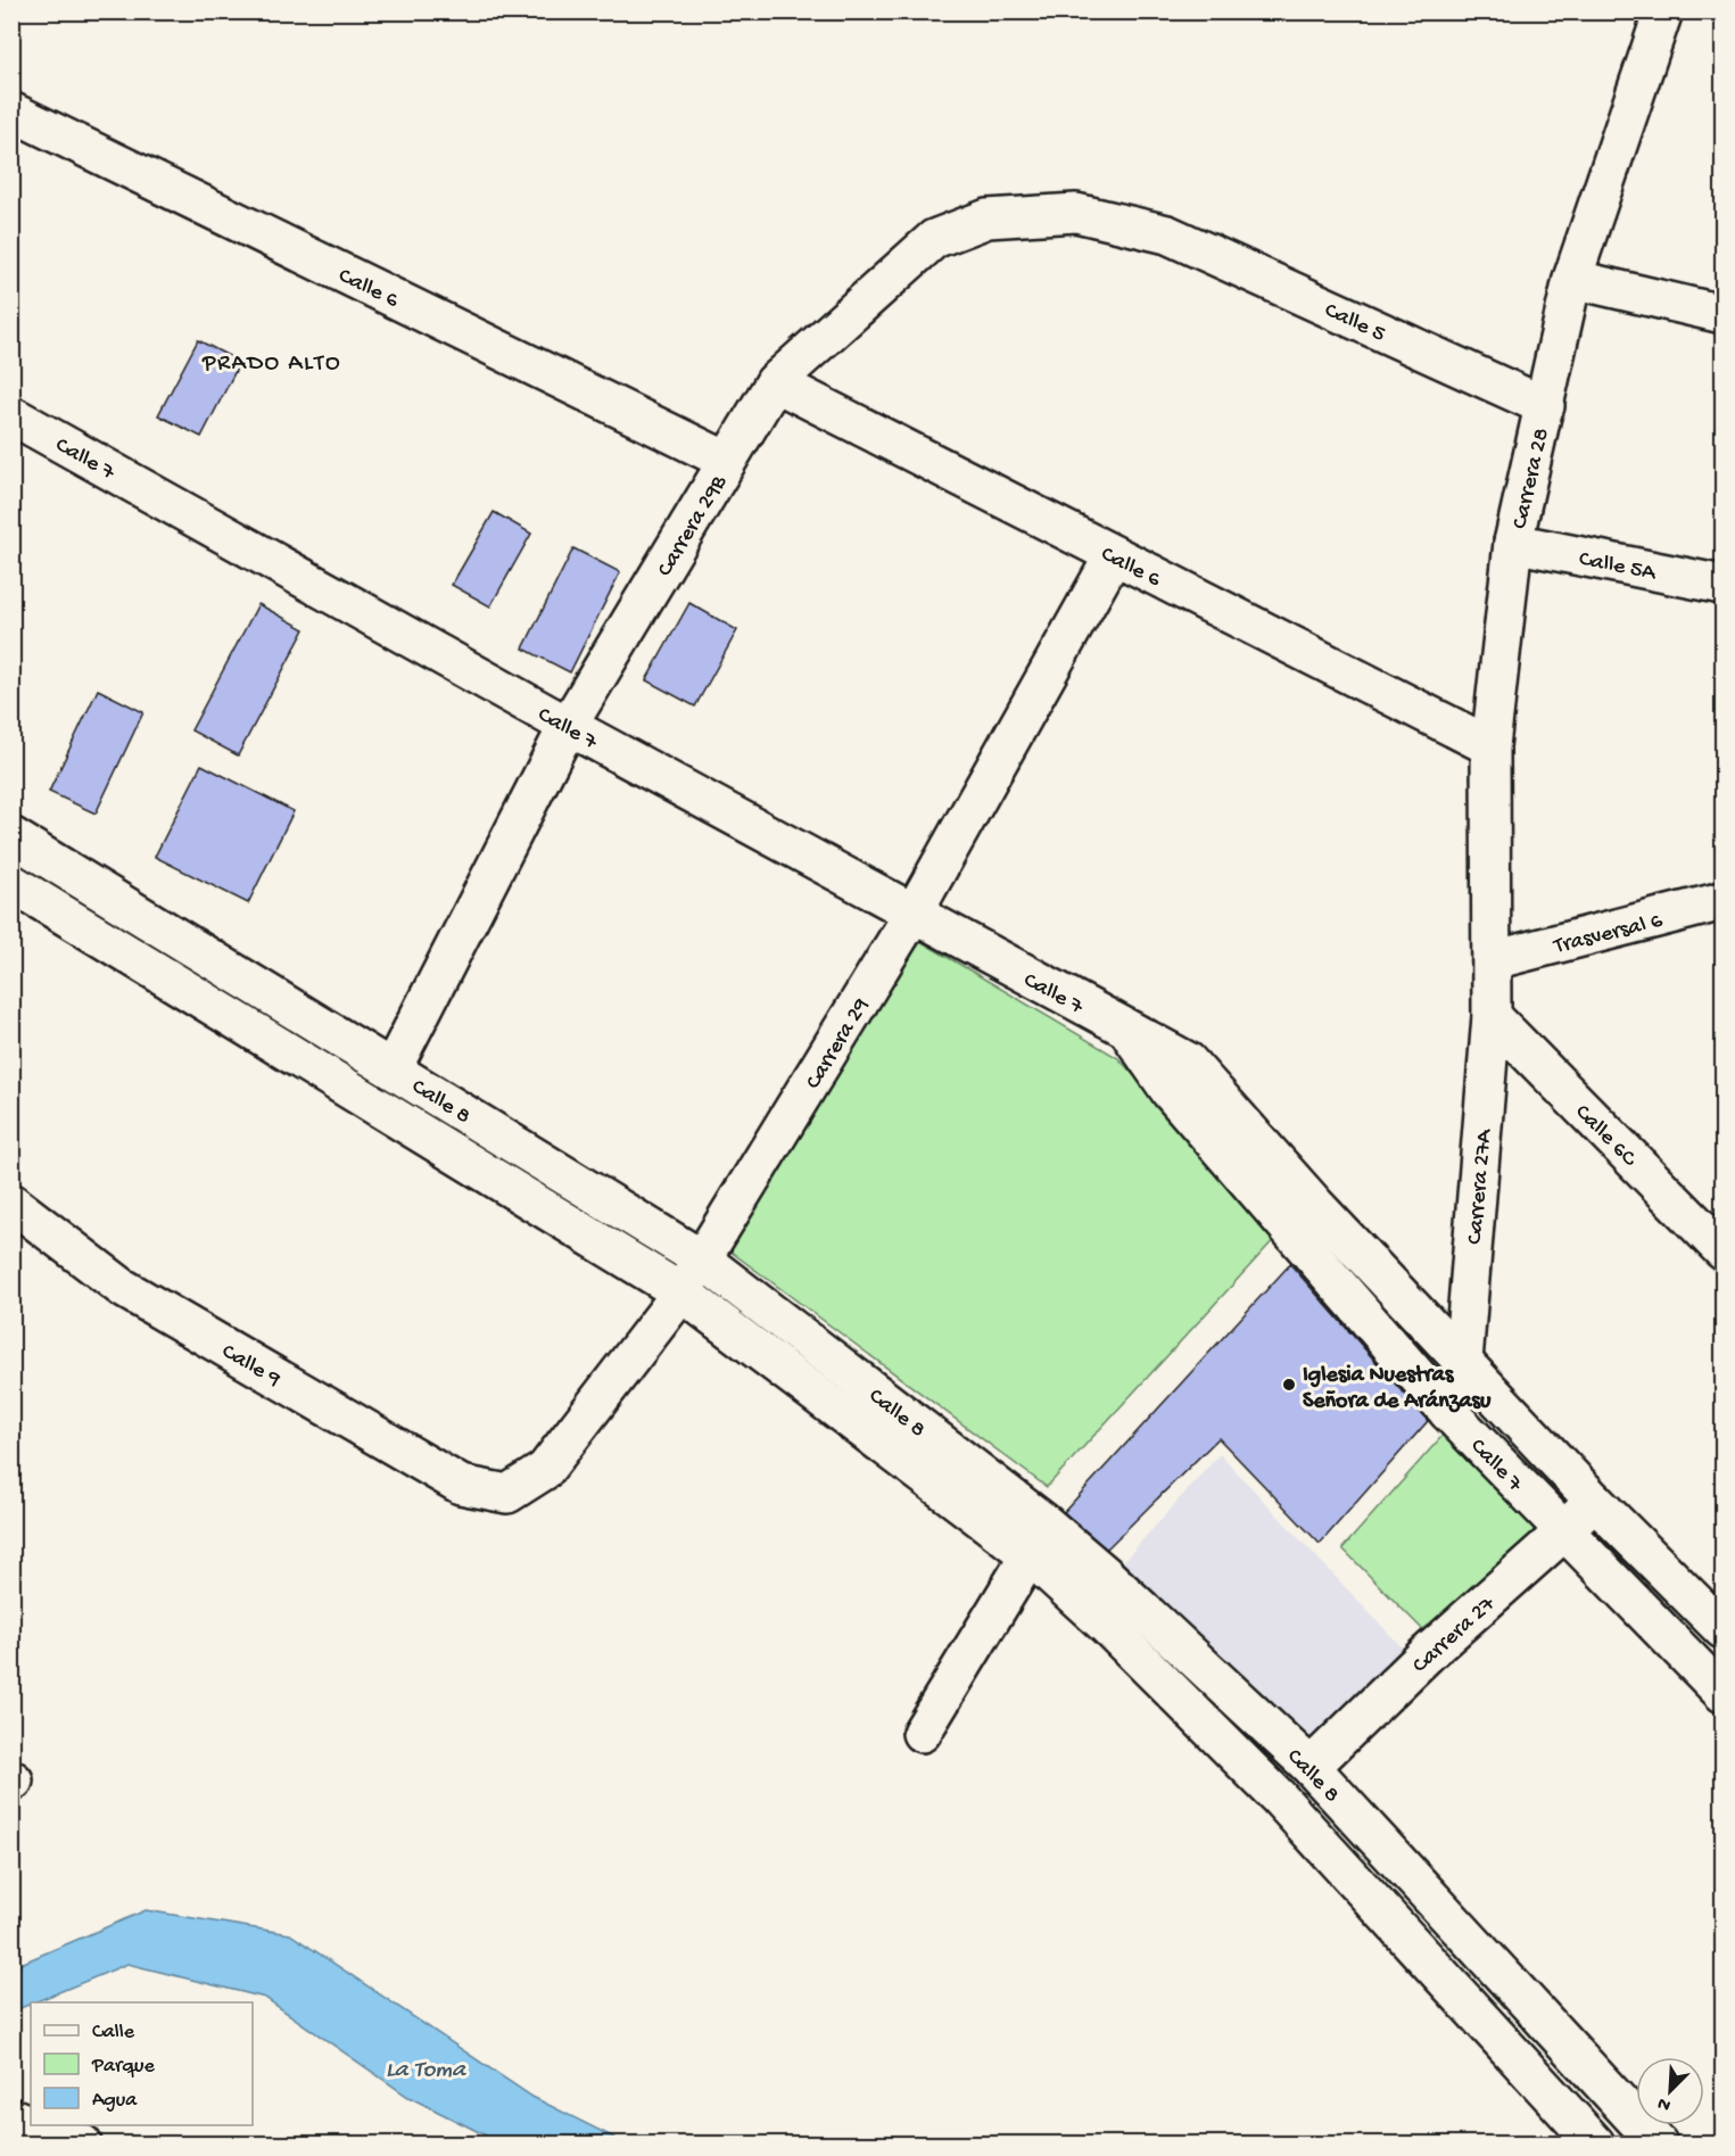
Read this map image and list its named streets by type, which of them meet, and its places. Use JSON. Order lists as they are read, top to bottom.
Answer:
{
  "streets": {
    "street": [
      "Calle 6",
      "Calle 5",
      "Calle 7",
      "Carrera 28",
      "Carrera 29B",
      "Calle 5A",
      "Trasversal 6",
      "Carrera 29",
      "Calle 8",
      "Calle 6C",
      "Carrera 27A",
      "Calle 9",
      "Carrera 27"
    ]
  },
  "crossings": [
    ["Calle 6", "Carrera 28"],
    ["Calle 6", "Carrera 29B"],
    ["Calle 6", "Carrera 29"],
    ["Calle 5", "Carrera 28"],
    ["Calle 5", "Carrera 29B"],
    ["Calle 7", "Carrera 29B"],
    ["Calle 7", "Carrera 29"],
    ["Calle 7", "Carrera 27A"],
    ["Calle 7", "Carrera 27"],
    ["Carrera 28", "Calle 5A"],
    ["Carrera 28", "Trasversal 6"],
    ["Carrera 28", "Carrera 27A"],
    ["Carrera 29B", "Calle 8"],
    ["Trasversal 6", "Carrera 27A"],
    ["Carrera 29", "Calle 8"],
    ["Carrera 29", "Calle 9"],
    ["Calle 8", "Carrera 27"],
    ["Calle 6C", "Carrera 27A"]
  ],
  "districts": ["PRADO ALTO"],
  "water": ["La Toma"],
  "places": ["Iglesia Nuestras Señora de Aránzasu"],
  "legend": ["Calle", "Parque", "Agua"],
  "north": "bottom left"
}
